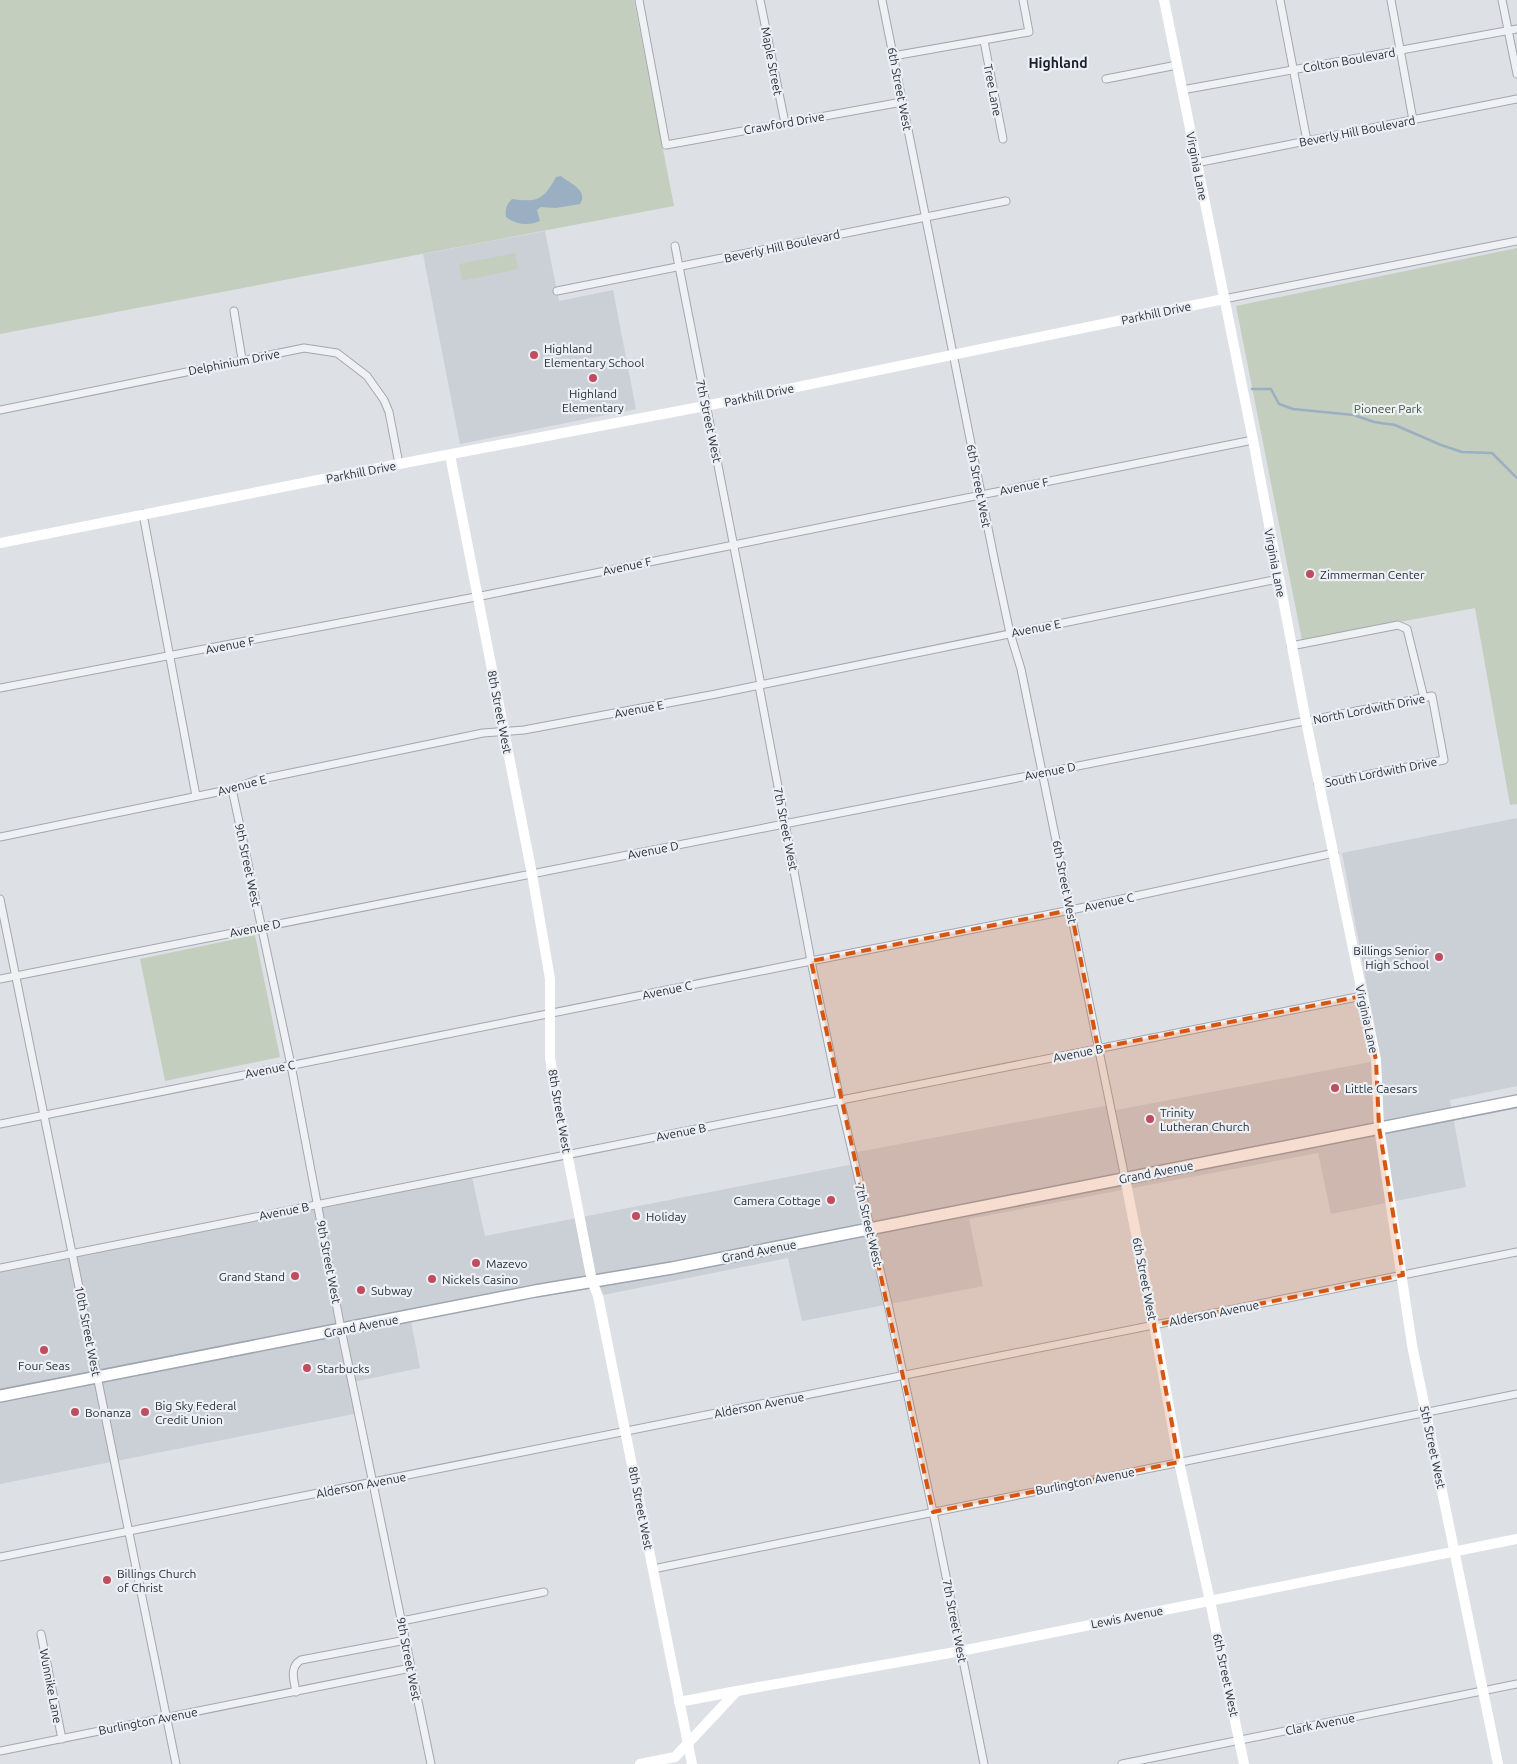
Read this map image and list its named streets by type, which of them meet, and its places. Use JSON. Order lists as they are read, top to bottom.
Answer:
{
  "streets": {
    "main road": ["Grand Avenue"],
    "street": [
      "Colton Boulevard",
      "Maple Street",
      "6th Street West",
      "Tree Lane",
      "Crawford Drive",
      "Beverly Hill Boulevard",
      "Virginia Lane",
      "Parkhill Drive",
      "Delphinium Drive",
      "7th Street West",
      "Avenue F",
      "Avenue E",
      "North Lordwith Drive",
      "8th Street West",
      "Avenue D",
      "South Lordwith Drive",
      "9th Street West",
      "Avenue C",
      "Avenue B",
      "Alderson Avenue",
      "10th Street West",
      "5th Street West",
      "Burlington Avenue",
      "Lewis Avenue",
      "Wunnike Lane",
      "Clark Avenue"
    ]
  },
  "crossings": [
    ["Colton Boulevard", "Virginia Lane"],
    ["Maple Street", "Crawford Drive"],
    ["6th Street West", "Crawford Drive"],
    ["6th Street West", "Beverly Hill Boulevard"],
    ["6th Street West", "Parkhill Drive"],
    ["6th Street West", "Avenue F"],
    ["6th Street West", "Avenue E"],
    ["6th Street West", "Avenue D"],
    ["6th Street West", "Avenue C"],
    ["6th Street West", "Avenue B"],
    ["6th Street West", "Grand Avenue"],
    ["6th Street West", "Alderson Avenue"],
    ["6th Street West", "Burlington Avenue"],
    ["6th Street West", "Lewis Avenue"],
    ["6th Street West", "Clark Avenue"],
    ["Beverly Hill Boulevard", "Virginia Lane"],
    ["Beverly Hill Boulevard", "7th Street West"],
    ["Virginia Lane", "Parkhill Drive"],
    ["Virginia Lane", "Avenue F"],
    ["Virginia Lane", "Avenue E"],
    ["Virginia Lane", "North Lordwith Drive"],
    ["Virginia Lane", "Avenue D"],
    ["Virginia Lane", "South Lordwith Drive"],
    ["Virginia Lane", "Avenue C"],
    ["Virginia Lane", "Avenue B"],
    ["Virginia Lane", "Grand Avenue"],
    ["Virginia Lane", "5th Street West"],
    ["Parkhill Drive", "Delphinium Drive"],
    ["Parkhill Drive", "7th Street West"],
    ["Parkhill Drive", "8th Street West"],
    ["7th Street West", "Avenue F"],
    ["7th Street West", "Avenue E"],
    ["7th Street West", "Avenue D"],
    ["7th Street West", "Avenue C"],
    ["7th Street West", "Avenue B"],
    ["7th Street West", "Grand Avenue"],
    ["7th Street West", "Alderson Avenue"],
    ["7th Street West", "Burlington Avenue"],
    ["7th Street West", "Lewis Avenue"],
    ["Avenue F", "8th Street West"],
    ["Avenue E", "8th Street West"],
    ["Avenue E", "9th Street West"],
    ["North Lordwith Drive", "Avenue D"],
    ["North Lordwith Drive", "South Lordwith Drive"],
    ["8th Street West", "Avenue D"],
    ["8th Street West", "Avenue C"],
    ["8th Street West", "Avenue B"],
    ["8th Street West", "Grand Avenue"],
    ["8th Street West", "Alderson Avenue"],
    ["8th Street West", "Burlington Avenue"],
    ["8th Street West", "Lewis Avenue"],
    ["Avenue D", "9th Street West"],
    ["Avenue D", "10th Street West"],
    ["9th Street West", "Avenue C"],
    ["9th Street West", "Avenue B"],
    ["9th Street West", "Grand Avenue"],
    ["9th Street West", "Alderson Avenue"],
    ["9th Street West", "Burlington Avenue"],
    ["Avenue C", "10th Street West"],
    ["Avenue B", "10th Street West"],
    ["Grand Avenue", "10th Street West"],
    ["Grand Avenue", "5th Street West"],
    ["Alderson Avenue", "10th Street West"],
    ["Alderson Avenue", "5th Street West"],
    ["10th Street West", "Burlington Avenue"],
    ["5th Street West", "Burlington Avenue"],
    ["5th Street West", "Lewis Avenue"],
    ["5th Street West", "Clark Avenue"],
    ["Burlington Avenue", "Wunnike Lane"]
  ],
  "districts": ["Highland"],
  "parks": ["Pioneer Park"],
  "places": [
    "Highland Elementary School",
    "Highland Elementary",
    "Zimmerman Center",
    "Billings Senior High School",
    "Little Caesars",
    "Trinity Lutheran Church",
    "Camera Cottage",
    "Holiday",
    "Mazevo",
    "Grand Stand",
    "Nickels Casino",
    "Subway",
    "Four Seas",
    "Starbucks",
    "Bonanza",
    "Big Sky Federal Credit Union",
    "Billings Church of Christ"
  ]
}
